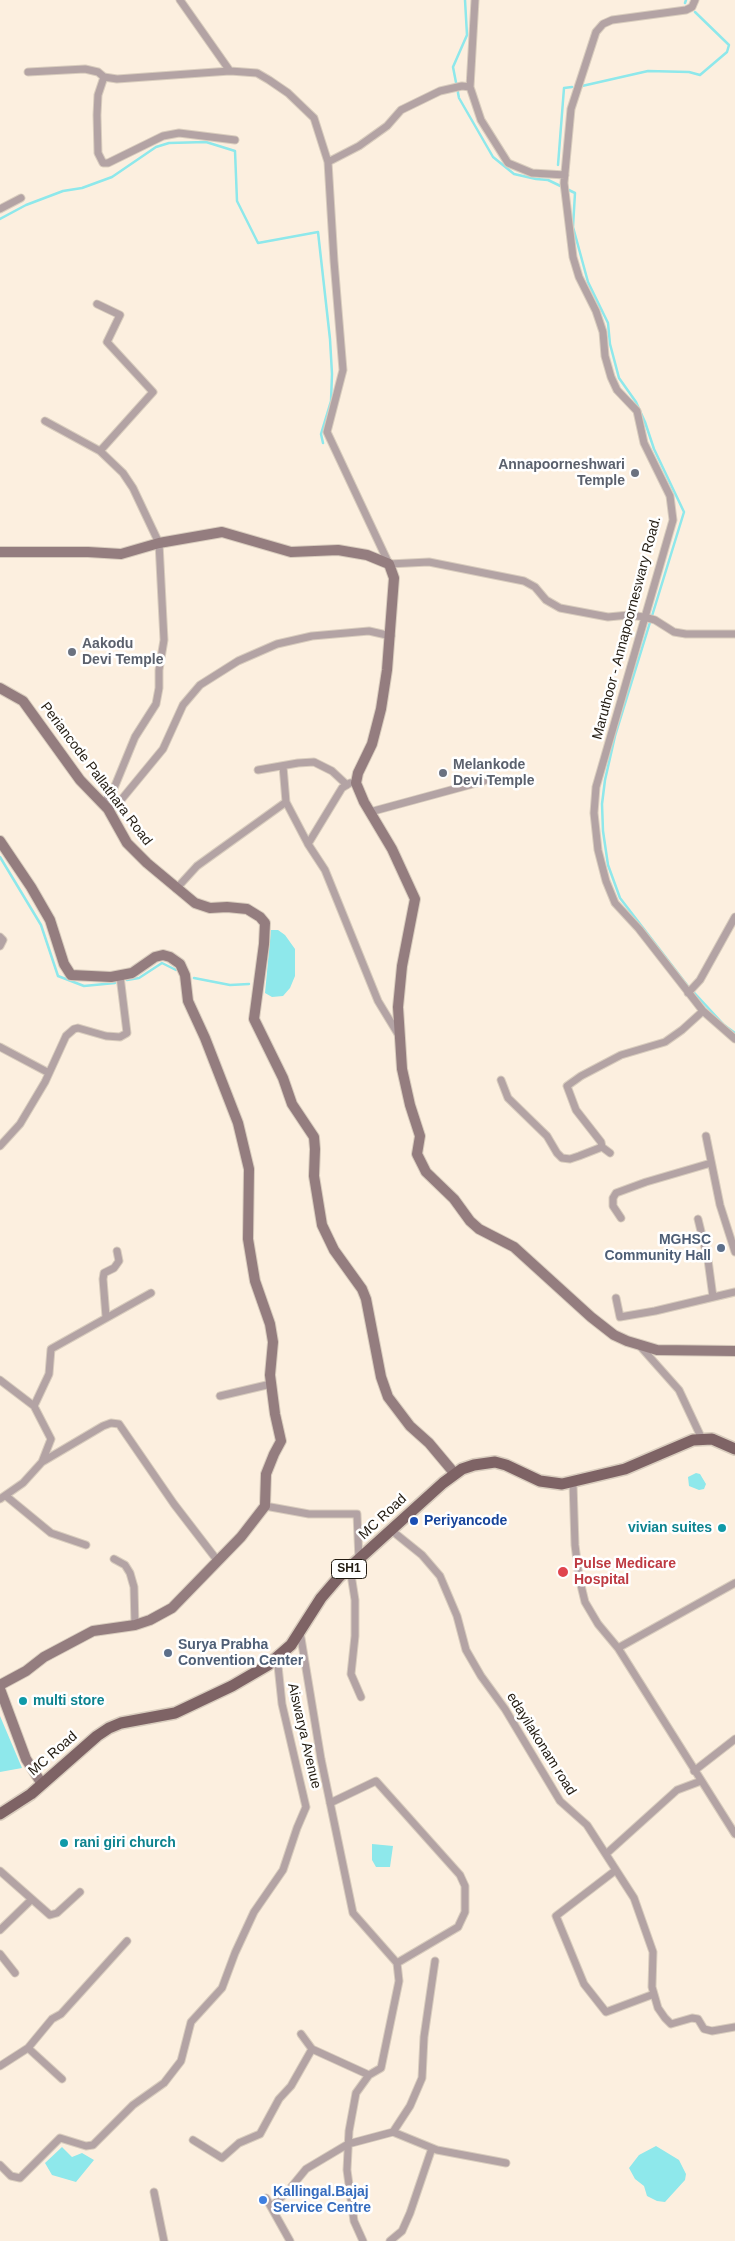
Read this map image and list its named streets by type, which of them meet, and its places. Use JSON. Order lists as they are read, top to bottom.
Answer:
{
  "streets": {
    "main road": ["MC Road", "SH1"],
    "street": [
      "Maruthoor - Annapoorneswary Road.",
      "Periancode Pallathara Road",
      "Aiswarya Avenue",
      "edayilakonam road"
    ]
  },
  "crossings": [
    ["Periancode Pallathara Road", "MC Road"],
    ["MC Road", "Aiswarya Avenue"],
    ["MC Road", "edayilakonam road"]
  ],
  "places": [
    "Annapoorneshwari Temple",
    "Aakodu Devi Temple",
    "Melankode Devi Temple",
    "MGHSC Community Hall",
    "Periyancode",
    "vivian suites",
    "Pulse Medicare Hospital",
    "Surya Prabha Convention Center",
    "multi store",
    "rani giri church",
    "Kallingal.Bajaj Service Centre"
  ]
}
